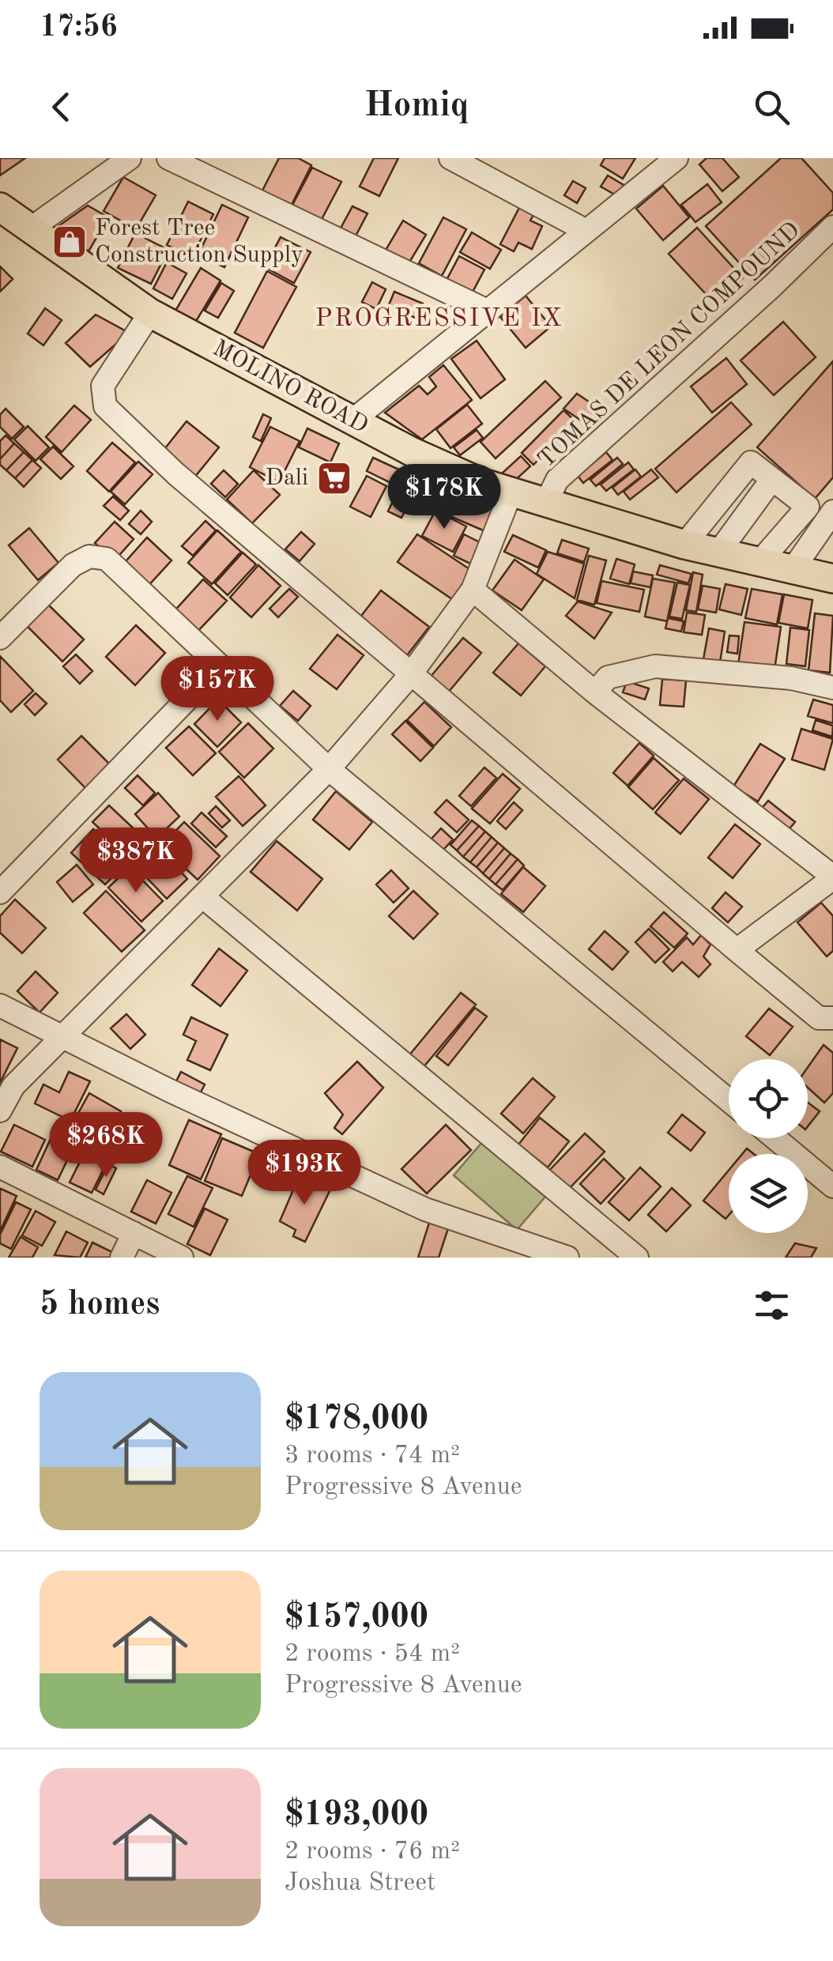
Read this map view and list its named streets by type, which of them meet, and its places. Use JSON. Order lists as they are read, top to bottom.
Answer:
{
  "streets": {
    "main road": ["MOLINO ROAD"],
    "street": ["TOMAS DE LEON COMPOUND"]
  },
  "crossings": [
    ["TOMAS DE LEON COMPOUND", "MOLINO ROAD"]
  ],
  "districts": ["PROGRESSIVE IX"],
  "places": {
    "shop": ["Forest Tree Construction Supply"],
    "supermarket": ["Dali"]
  },
  "page": {
    "status": "17:56",
    "header": "Homiq",
    "price": [
      "$178K",
      "$157K",
      "$387K",
      "$268K",
      "$193K"
    ],
    "heading": "5 homes",
    "list": [
      {
        "name": "$178,000",
        "note": "3 rooms · 74 m² · Progressive 8 Avenue"
      },
      {
        "name": "$157,000",
        "note": "2 rooms · 54 m² · Progressive 8 Avenue"
      },
      {
        "name": "$193,000",
        "note": "2 rooms · 76 m² · Joshua Street"
      }
    ]
  }
}
